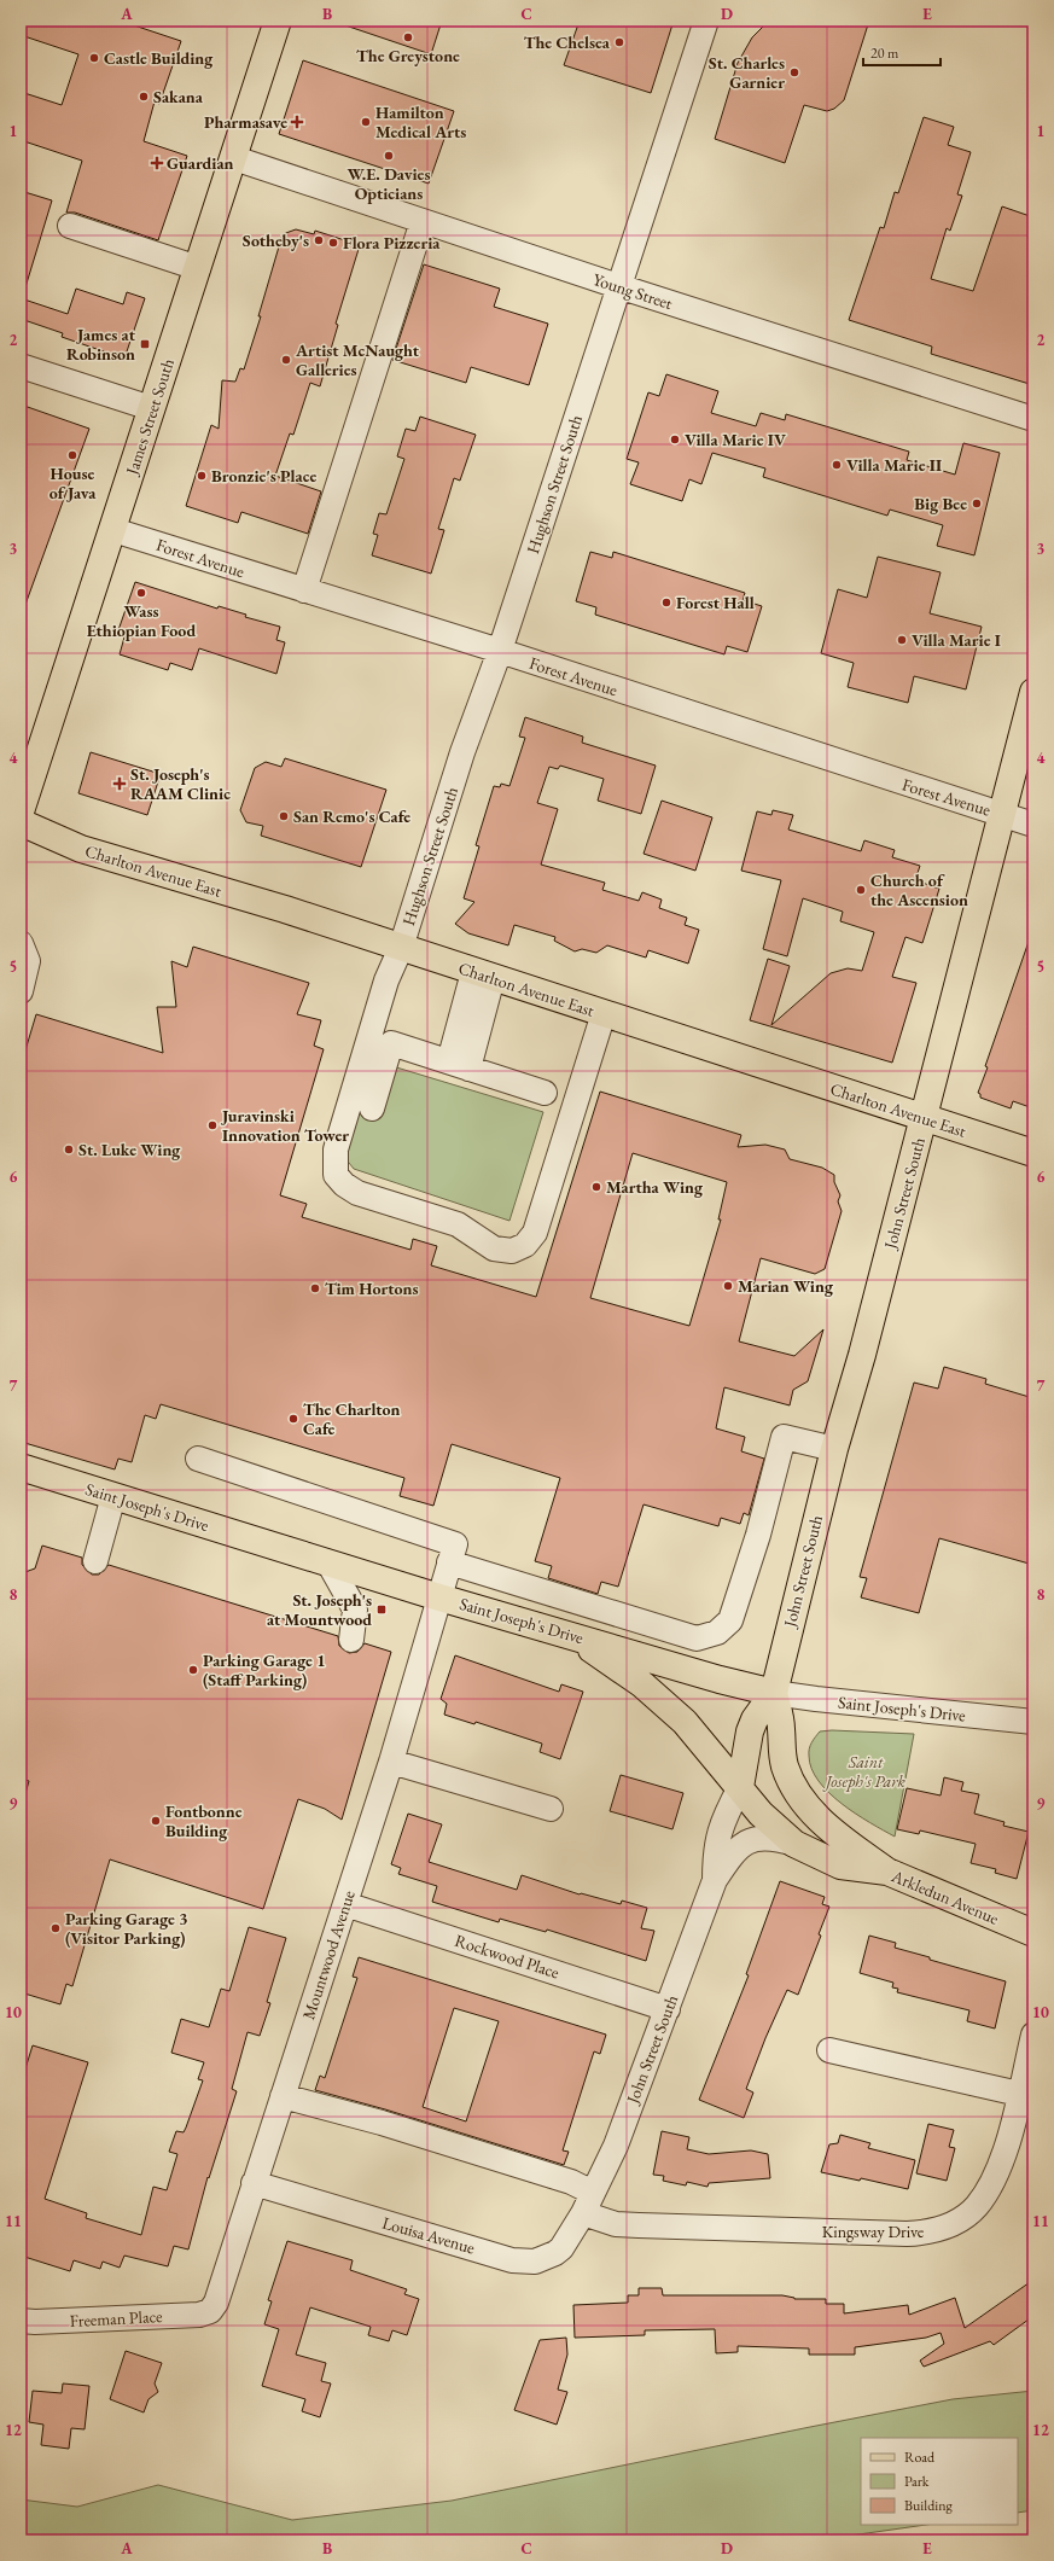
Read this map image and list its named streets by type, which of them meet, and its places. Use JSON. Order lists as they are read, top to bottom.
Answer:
{
  "streets": {
    "main road": [
      "James Street South",
      "Charlton Avenue East",
      "John Street South",
      "Saint Joseph's Drive",
      "Arkledun Avenue"
    ],
    "street": [
      "Young Street",
      "Hughson Street South",
      "Forest Avenue",
      "Mountwood Avenue",
      "Rockwood Place",
      "Kingsway Drive",
      "Louisa Avenue",
      "Freeman Place"
    ]
  },
  "crossings": [
    ["Young Street", "James Street South"],
    ["Young Street", "Hughson Street South"],
    ["James Street South", "Forest Avenue"],
    ["Hughson Street South", "Forest Avenue"],
    ["Hughson Street South", "Charlton Avenue East"],
    ["Forest Avenue", "John Street South"],
    ["Charlton Avenue East", "John Street South"],
    ["John Street South", "Saint Joseph's Drive"],
    ["John Street South", "Arkledun Avenue"],
    ["John Street South", "Rockwood Place"],
    ["John Street South", "Kingsway Drive"],
    ["John Street South", "Louisa Avenue"],
    ["Saint Joseph's Drive", "Arkledun Avenue"],
    ["Saint Joseph's Drive", "Mountwood Avenue"],
    ["Mountwood Avenue", "Rockwood Place"],
    ["Mountwood Avenue", "Kingsway Drive"],
    ["Mountwood Avenue", "Louisa Avenue"],
    ["Mountwood Avenue", "Freeman Place"],
    ["Kingsway Drive", "Louisa Avenue"]
  ],
  "parks": ["Saint Joseph's Park"],
  "places": {
    "other": [
      "The Greystone",
      "The Chelsea",
      "Castle Building",
      "St. Charles Garnier",
      "Sakana",
      "Hamilton Medical Arts",
      "W.E. Davies Opticians",
      "Sotheby's",
      "Flora Pizzeria",
      "Artist McNaught Galleries",
      "Villa Marie IV",
      "House of Java",
      "Villa Marie II",
      "Bronzie's Place",
      "Big Bee",
      "Wass Ethiopian Food",
      "Forest Hall",
      "Villa Marie I",
      "San Remo's Cafe",
      "Church of the Ascension",
      "Juravinski Innovation Tower",
      "St. Luke Wing",
      "Martha Wing",
      "Marian Wing",
      "Tim Hortons",
      "The Charlton Cafe",
      "Parking Garage 1 (Staff Parking)",
      "Fontbonne Building",
      "Parking Garage 3 (Visitor Parking)"
    ],
    "health": ["Pharmasave", "Guardian", "St. Joseph's RAAM Clinic"],
    "transit": ["James at Robinson", "St. Joseph's at Mountwood"]
  },
  "legend": ["Road", "Park", "Building"],
  "scale_bar": "20 m",
  "grid": {
    "columns": [
      "A",
      "B",
      "C",
      "D",
      "E"
    ],
    "rows": [
      "1",
      "2",
      "3",
      "4",
      "5",
      "6",
      "7",
      "8",
      "9",
      "10",
      "11",
      "12"
    ]
  }
}
